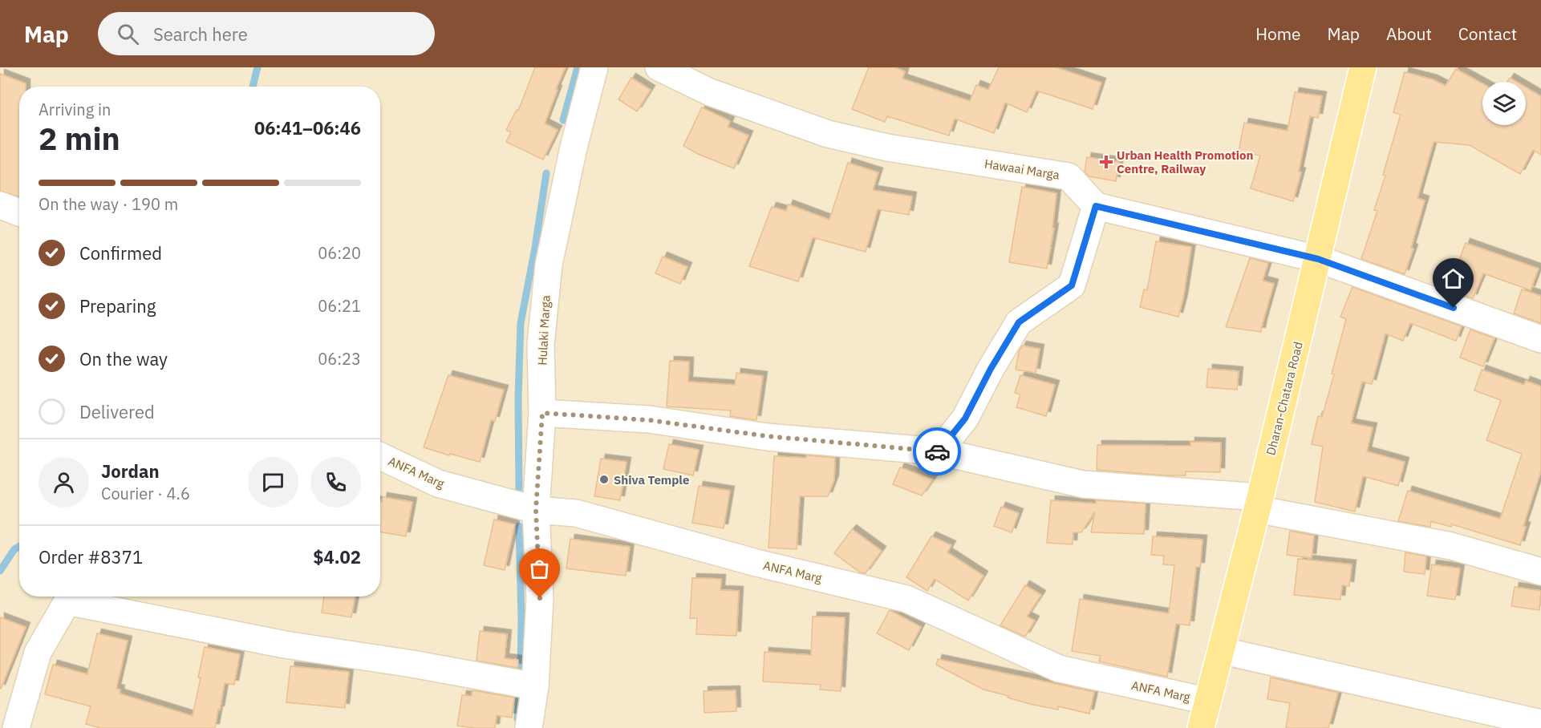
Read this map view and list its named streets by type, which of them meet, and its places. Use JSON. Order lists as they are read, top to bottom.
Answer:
{
  "streets": {
    "main road": ["Dharan-Chatara Road"],
    "street": ["Hawaai Marga", "Hulaki Marga", "ANFA Marg"]
  },
  "crossings": [
    ["Hulaki Marga", "ANFA Marg"],
    ["Dharan-Chatara Road", "ANFA Marg"]
  ],
  "places": {
    "health": ["Urban Health Promotion Centre, Railway"],
    "other": ["Shiva Temple"]
  },
  "page": {
    "header": "Map",
    "search": "Search here",
    "nav": [
      "Home",
      "Map",
      "About",
      "Contact"
    ],
    "heading": ["2 min", "Arriving in", "06:41–06:46"],
    "panel": [
      "Jordan",
      "Courier · 4.6",
      "Order #8371",
      "$4.02"
    ],
    "bar": "On the way · 190 m",
    "list": [
      ["Confirmed", "06:20"],
      ["Preparing", "06:21"],
      ["On the way", "06:23"],
      "Delivered"
    ]
  }
}
